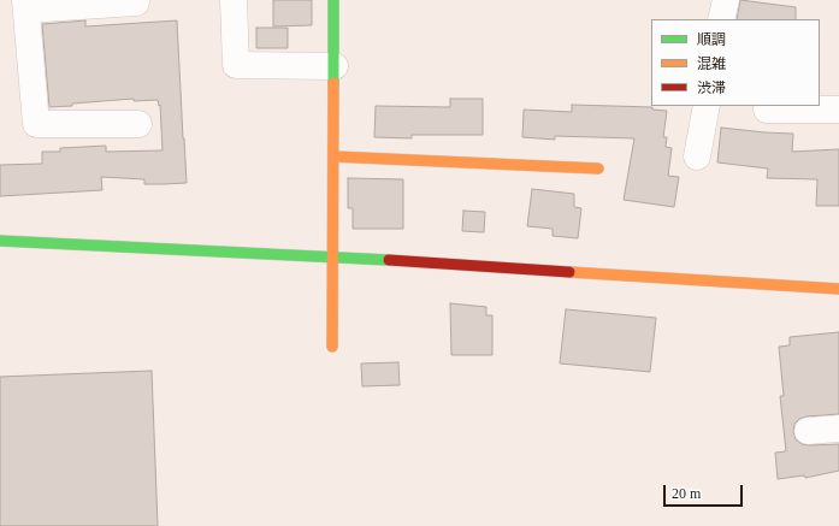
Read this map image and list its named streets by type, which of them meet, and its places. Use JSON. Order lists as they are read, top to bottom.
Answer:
{
  "legend": ["順調", "混雑", "渋滞"],
  "scale_bar": "20 m"
}
